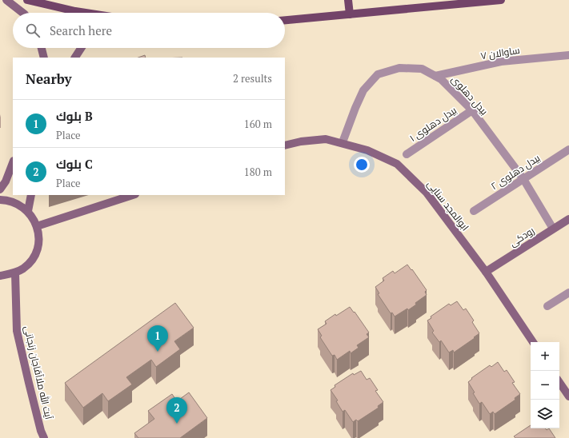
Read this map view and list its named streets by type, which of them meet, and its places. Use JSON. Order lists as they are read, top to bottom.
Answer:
{
  "streets": {
    "main road": ["ابوالمجد سنایی", "رودکی", "آیت الله ملاآقاجان زنجانی"],
    "street": [
      "ساوالان ۷",
      "بیدل دهلوی",
      "بیدل دهلوی ۱",
      "بیدل دهلوی ۲"
    ]
  },
  "crossings": [
    ["ساوالان ۷", "بیدل دهلوی"],
    ["بیدل دهلوی", "بیدل دهلوی ۱"],
    ["بیدل دهلوی", "بیدل دهلوی ۲"],
    ["بیدل دهلوی", "ابوالمجد سنایی"],
    ["بیدل دهلوی", "رودکی"],
    ["ابوالمجد سنایی", "رودکی"]
  ],
  "page": {
    "search": "Search here",
    "heading": ["Nearby", "2 results"],
    "list": [
      {
        "mark": "1",
        "name": "بلوك B",
        "note": "Place",
        "value": "160 m"
      },
      {
        "mark": "2",
        "name": "بلوك C",
        "note": "Place",
        "value": "180 m"
      }
    ],
    "pins": ["1", "2"],
    "map_buttons": ["+", "−"]
  }
}
